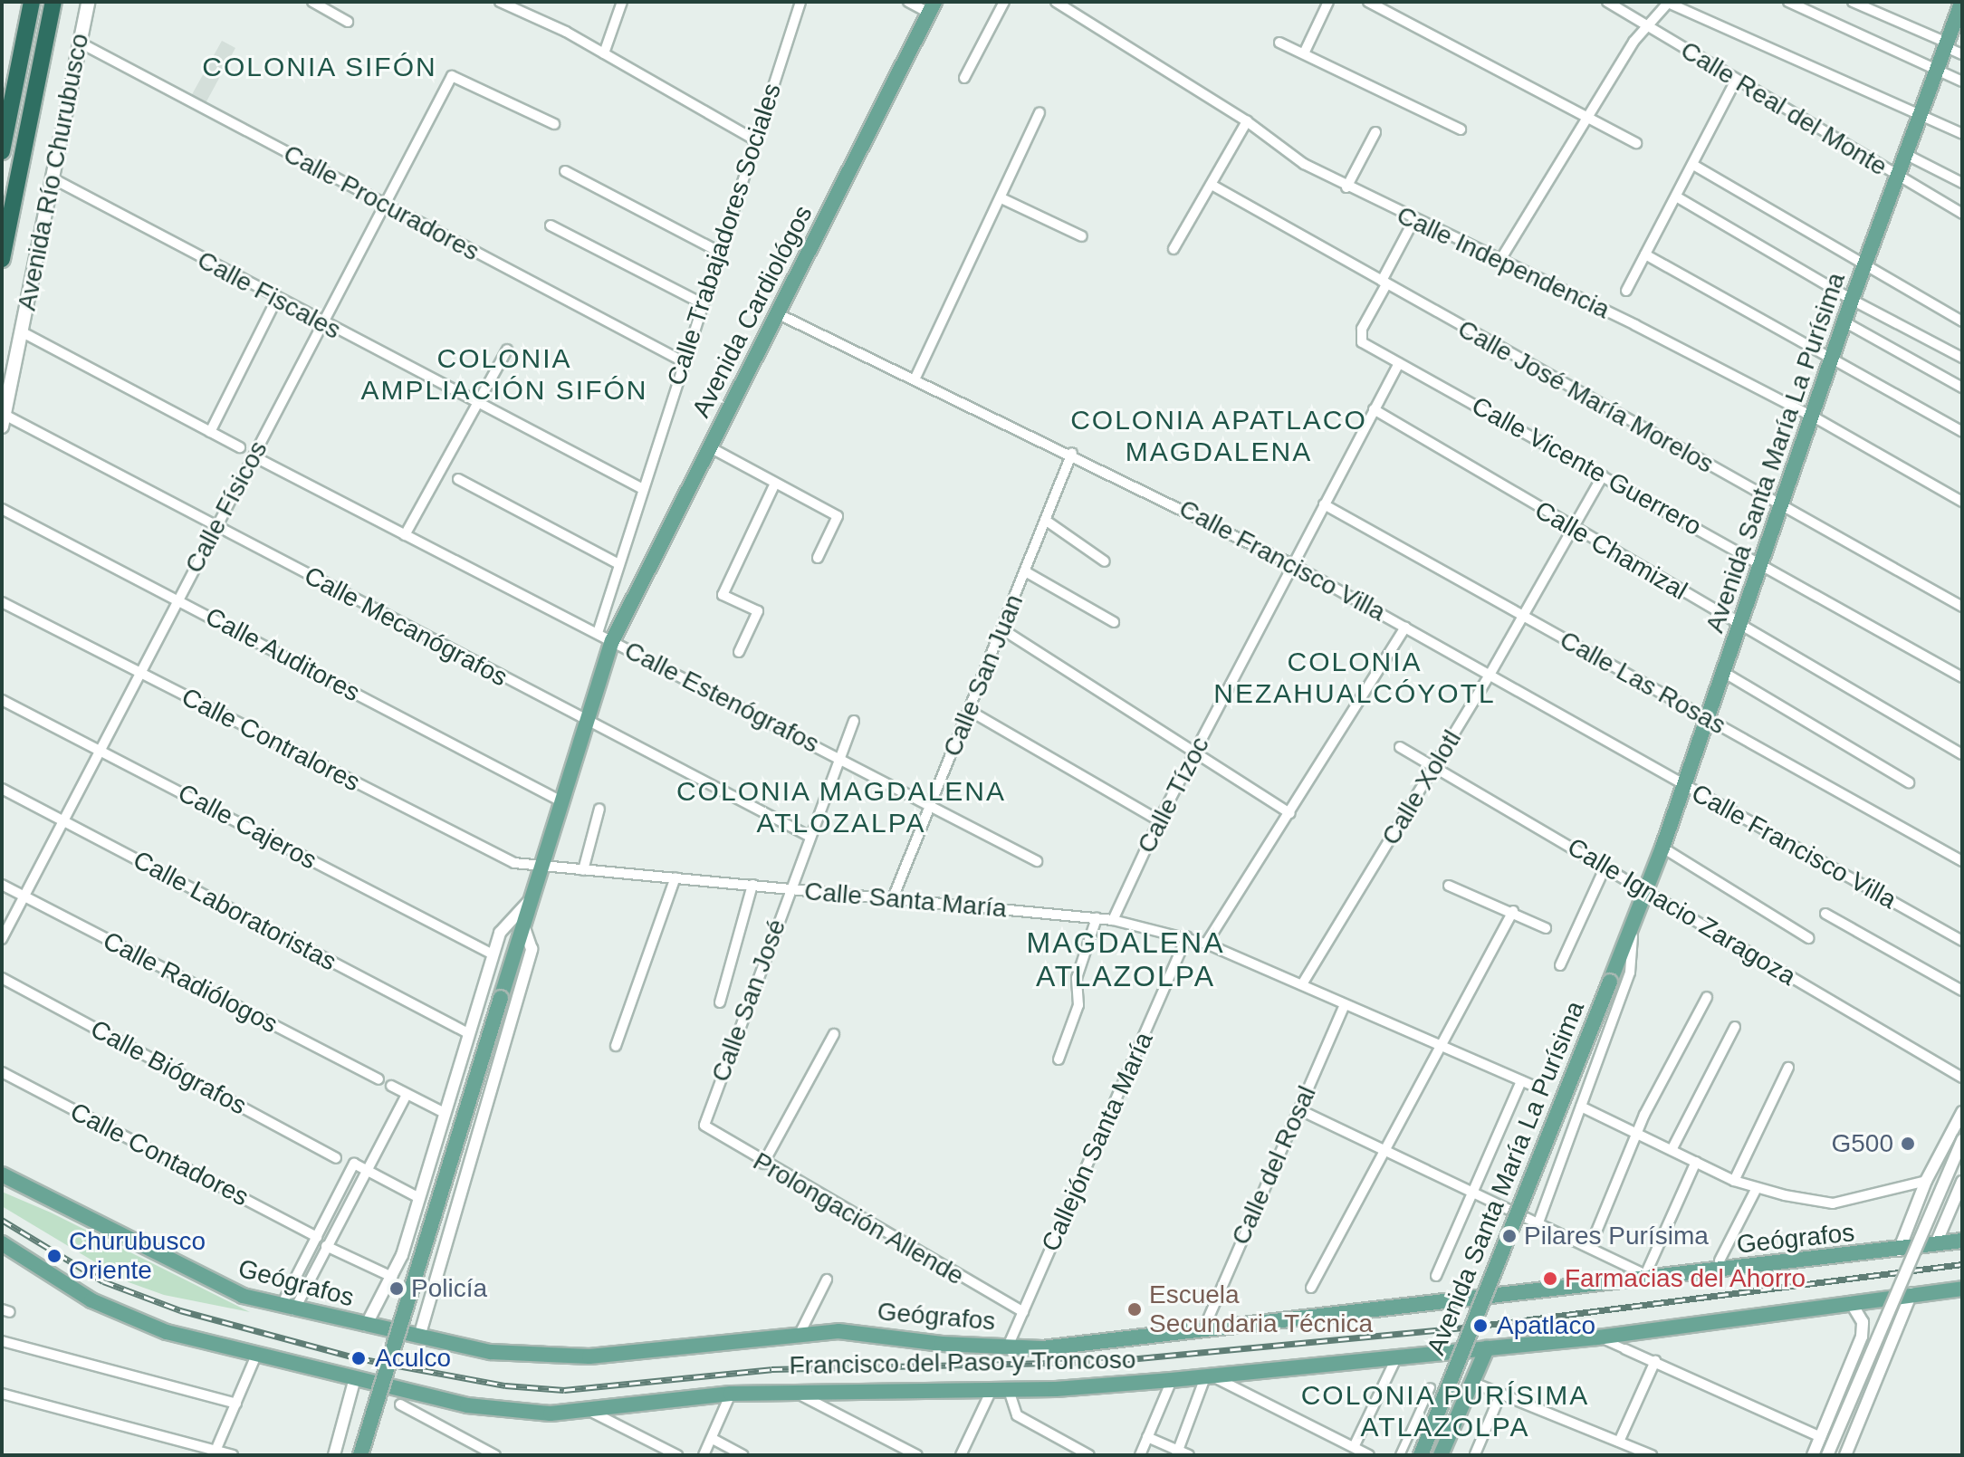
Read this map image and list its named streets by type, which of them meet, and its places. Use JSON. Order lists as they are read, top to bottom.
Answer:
{
  "streets": {
    "main road": [
      "Avenida Río Churubusco",
      "Avenida Cardiológos",
      "Avenida Santa María La Purísima",
      "Geógrafos",
      "Francisco del Paso y Troncoso"
    ],
    "street": [
      "Calle Real del Monte",
      "Calle Procuradores",
      "Calle Trabajadores Sociales",
      "Calle Independencia",
      "Calle Fiscales",
      "Calle José María Morelos",
      "Calle Vicente Guerrero",
      "Calle Físicos",
      "Calle Chamizal",
      "Calle Francisco Villa",
      "Calle Mecanógrafos",
      "Calle Auditores",
      "Calle San Juan",
      "Calle Las Rosas",
      "Calle Estenógrafos",
      "Calle Contralores",
      "Calle Xolotl",
      "Calle Tízoc",
      "Calle Cajeros",
      "Calle Santa María",
      "Calle Laboratoristas",
      "Calle Ignacio Zaragoza",
      "Calle Radiólogos",
      "Calle San José",
      "Calle Biógrafos",
      "Callejón Santa María",
      "Calle Contadores",
      "Calle del Rosal",
      "Prolongación Allende"
    ]
  },
  "crossings": [
    ["Calle Real del Monte", "Avenida Santa María La Purísima"],
    ["Avenida Río Churubusco", "Calle Procuradores"],
    ["Avenida Río Churubusco", "Calle Fiscales"],
    ["Avenida Río Churubusco", "Calle Mecanógrafos"],
    ["Calle Procuradores", "Calle Trabajadores Sociales"],
    ["Calle Procuradores", "Calle Físicos"],
    ["Calle Trabajadores Sociales", "Calle Fiscales"],
    ["Calle Trabajadores Sociales", "Calle Estenógrafos"],
    ["Calle Independencia", "Avenida Santa María La Purísima"],
    ["Calle Fiscales", "Calle Físicos"],
    ["Avenida Cardiológos", "Calle Francisco Villa"],
    ["Avenida Cardiológos", "Calle Mecanógrafos"],
    ["Avenida Cardiológos", "Calle Auditores"],
    ["Avenida Cardiológos", "Calle Estenógrafos"],
    ["Avenida Cardiológos", "Calle Contralores"],
    ["Avenida Cardiológos", "Calle Santa María"],
    ["Calle José María Morelos", "Avenida Santa María La Purísima"],
    ["Calle José María Morelos", "Calle Vicente Guerrero"],
    ["Avenida Santa María La Purísima", "Calle Vicente Guerrero"],
    ["Avenida Santa María La Purísima", "Calle Chamizal"],
    ["Avenida Santa María La Purísima", "Calle Francisco Villa"],
    ["Avenida Santa María La Purísima", "Calle Las Rosas"],
    ["Avenida Santa María La Purísima", "Calle Ignacio Zaragoza"],
    ["Calle Vicente Guerrero", "Calle Xolotl"],
    ["Calle Vicente Guerrero", "Calle Tízoc"],
    ["Calle Físicos", "Calle Mecanógrafos"],
    ["Calle Físicos", "Calle Auditores"],
    ["Calle Físicos", "Calle Estenógrafos"],
    ["Calle Físicos", "Calle Contralores"],
    ["Calle Físicos", "Calle Cajeros"],
    ["Calle Físicos", "Calle Laboratoristas"],
    ["Calle Físicos", "Calle Radiólogos"],
    ["Calle Chamizal", "Calle Xolotl"],
    ["Calle Chamizal", "Calle Tízoc"],
    ["Calle Francisco Villa", "Calle San Juan"],
    ["Calle Francisco Villa", "Calle Xolotl"],
    ["Calle Francisco Villa", "Calle Tízoc"],
    ["Calle Mecanógrafos", "Calle San José"],
    ["Calle San Juan", "Calle Estenógrafos"],
    ["Calle San Juan", "Calle Santa María"],
    ["Calle Las Rosas", "Calle Xolotl"],
    ["Calle Las Rosas", "Calle Tízoc"],
    ["Calle Estenógrafos", "Calle San José"],
    ["Calle Contralores", "Calle Santa María"],
    ["Calle Xolotl", "Calle Santa María"],
    ["Calle Xolotl", "Calle Ignacio Zaragoza"],
    ["Calle Tízoc", "Calle Santa María"],
    ["Calle Santa María", "Calle San José"],
    ["Calle Santa María", "Callejón Santa María"],
    ["Calle Santa María", "Calle del Rosal"],
    ["Calle San José", "Prolongación Allende"],
    ["Callejón Santa María", "Prolongación Allende"],
    ["Callejón Santa María", "Geógrafos"],
    ["Calle del Rosal", "Geógrafos"]
  ],
  "districts": [
    "COLONIA SIFÓN",
    "COLONIA AMPLIACIÓN SIFÓN",
    "COLONIA APATLACO MAGDALENA",
    "COLONIA NEZAHUALCÓYOTL",
    "COLONIA MAGDALENA ATLOZALPA",
    "MAGDALENA ATLAZOLPA",
    "COLONIA PURÍSIMA ATLAZOLPA"
  ],
  "places": [
    "G500",
    "Pilares Purísima",
    "Churubusco Oriente",
    "Farmacias del Ahorro",
    "Policía",
    "Escuela Secundaria Técnica",
    "Apatlaco",
    "Aculco"
  ]
}
